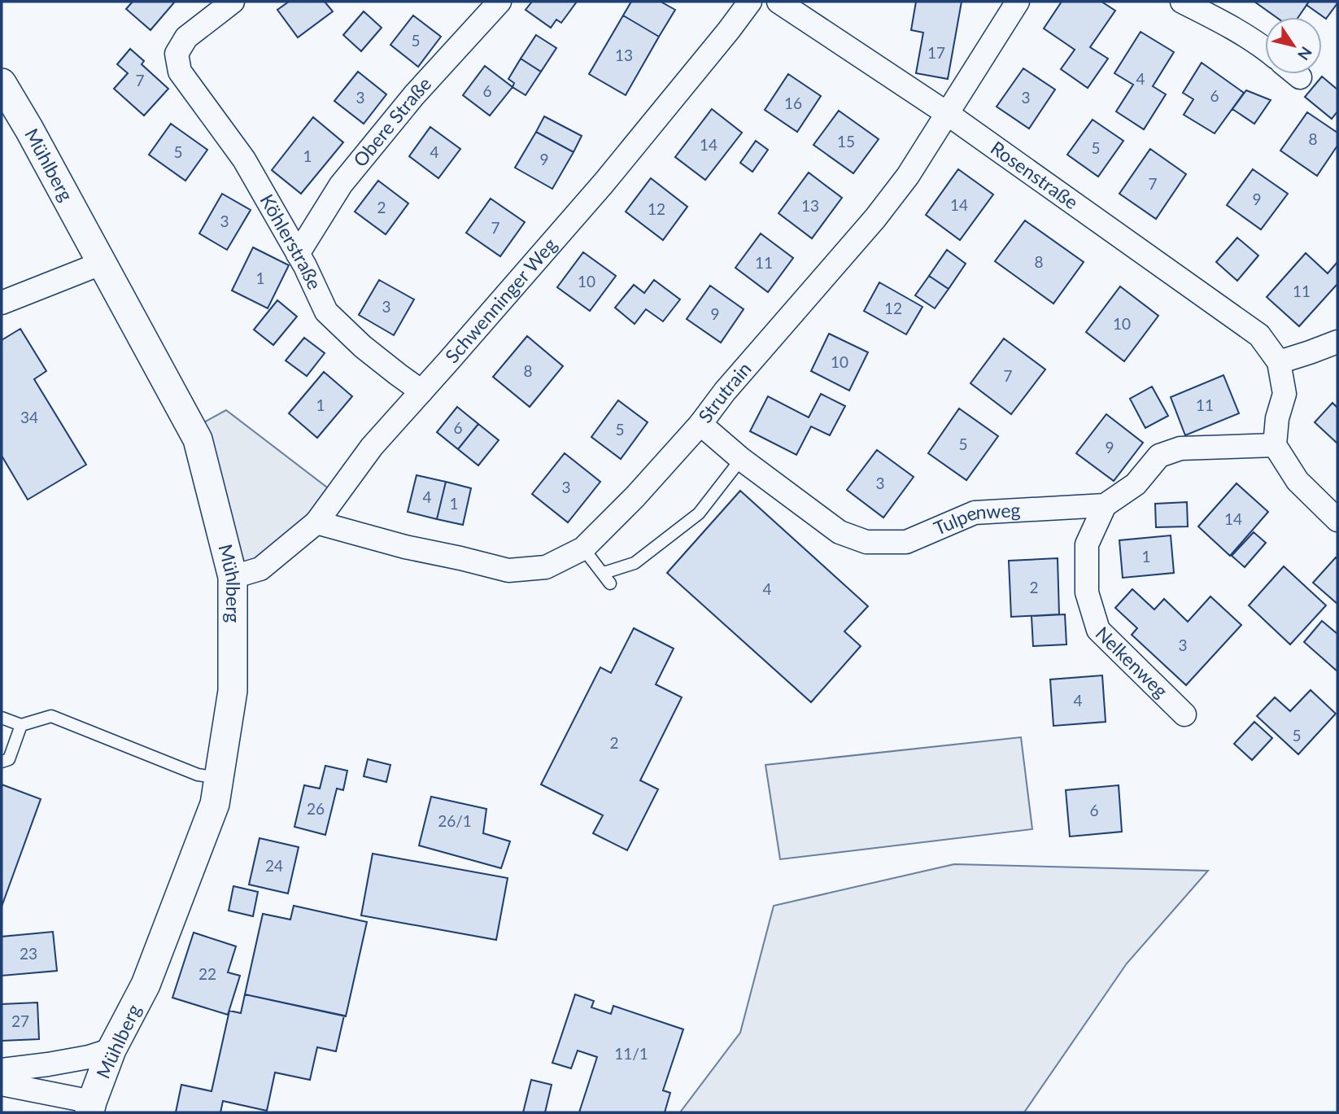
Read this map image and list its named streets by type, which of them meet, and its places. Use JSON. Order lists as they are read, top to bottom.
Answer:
{
  "streets": {
    "street": [
      "Obere Straße",
      "Mühlberg",
      "Rosenstraße",
      "Köhlerstraße",
      "Schwenninger Weg",
      "Strutrain",
      "Tulpenweg",
      "Nelkenweg"
    ]
  },
  "crossings": [
    ["Obere Straße", "Köhlerstraße"],
    ["Mühlberg", "Schwenninger Weg"],
    ["Rosenstraße", "Strutrain"],
    ["Köhlerstraße", "Schwenninger Weg"],
    ["Schwenninger Weg", "Strutrain"],
    ["Strutrain", "Tulpenweg"],
    ["Tulpenweg", "Nelkenweg"]
  ],
  "house_numbers": [
    "5",
    "17",
    "13",
    "4",
    "7",
    "6",
    "6",
    "3",
    "3",
    "16",
    "8",
    "15",
    "14",
    "5",
    "5",
    "4",
    "1",
    "9",
    "7",
    "9",
    "14",
    "13",
    "2",
    "12",
    "3",
    "7",
    "8",
    "11",
    "1",
    "10",
    "11",
    "3",
    "12",
    "9",
    "10",
    "10",
    "8",
    "7",
    "1",
    "11",
    "34",
    "6",
    "5",
    "5",
    "9",
    "3",
    "3",
    "4",
    "1",
    "14",
    "1",
    "2",
    "4",
    "3",
    "4",
    "5",
    "2",
    "26",
    "6",
    "26/1",
    "24",
    "23",
    "22",
    "27",
    "11/1"
  ],
  "north": "bottom right"
}
